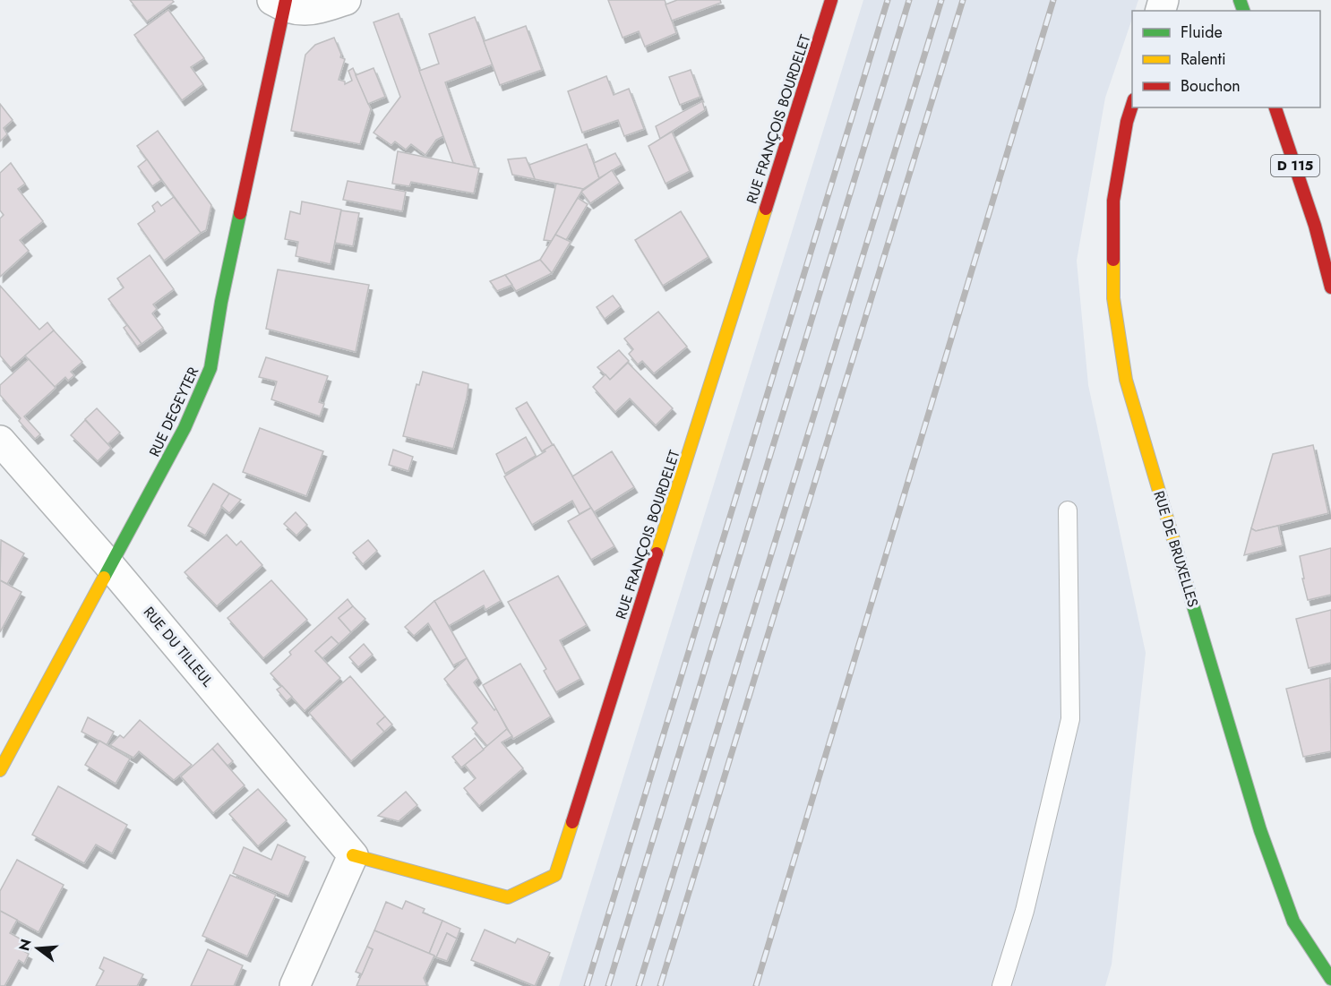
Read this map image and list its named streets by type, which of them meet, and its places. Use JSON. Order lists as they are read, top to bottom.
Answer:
{
  "streets": {
    "street": [
      "RUE FRANÇOIS BOURDELET",
      "D 115",
      "RUE DEGEYTER",
      "RUE DE BRUXELLES",
      "RUE DU TILLEUL"
    ]
  },
  "crossings": [
    ["RUE FRANÇOIS BOURDELET", "RUE DU TILLEUL"],
    ["RUE DEGEYTER", "RUE DU TILLEUL"]
  ],
  "legend": ["Fluide", "Ralenti", "Bouchon"],
  "north": "left"
}
